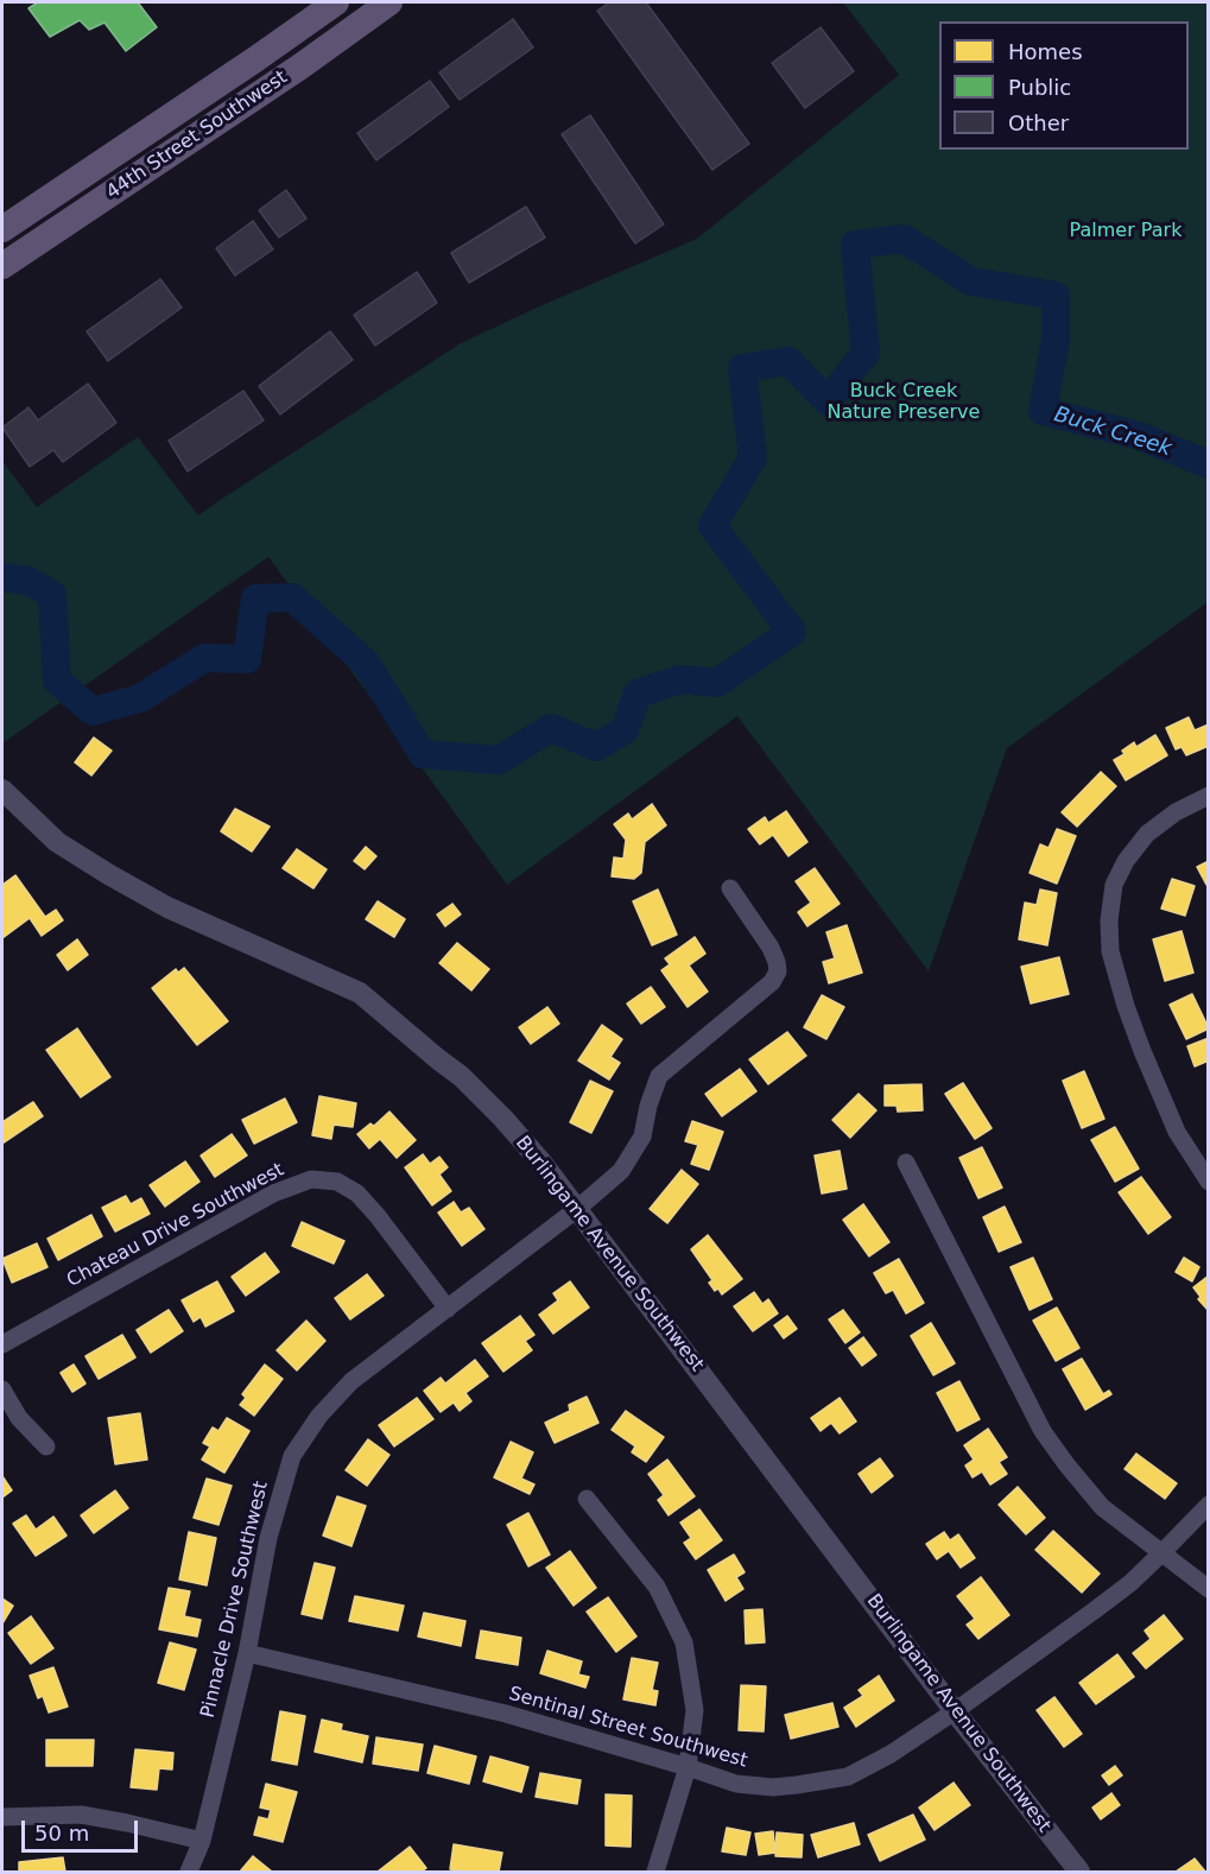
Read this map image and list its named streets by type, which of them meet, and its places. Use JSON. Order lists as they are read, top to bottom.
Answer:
{
  "streets": {
    "main road": ["44th Street Southwest"],
    "street": [
      "Chateau Drive Southwest",
      "Burlingame Avenue Southwest",
      "Pinnacle Drive Southwest",
      "Sentinal Street Southwest"
    ]
  },
  "crossings": [
    ["Chateau Drive Southwest", "Pinnacle Drive Southwest"],
    ["Burlingame Avenue Southwest", "Pinnacle Drive Southwest"],
    ["Burlingame Avenue Southwest", "Sentinal Street Southwest"],
    ["Pinnacle Drive Southwest", "Sentinal Street Southwest"]
  ],
  "water": ["Buck Creek"],
  "parks": ["Palmer Park", "Buck Creek Nature Preserve"],
  "legend": ["Homes", "Public", "Other"],
  "scale_bar": "50 m"
}
